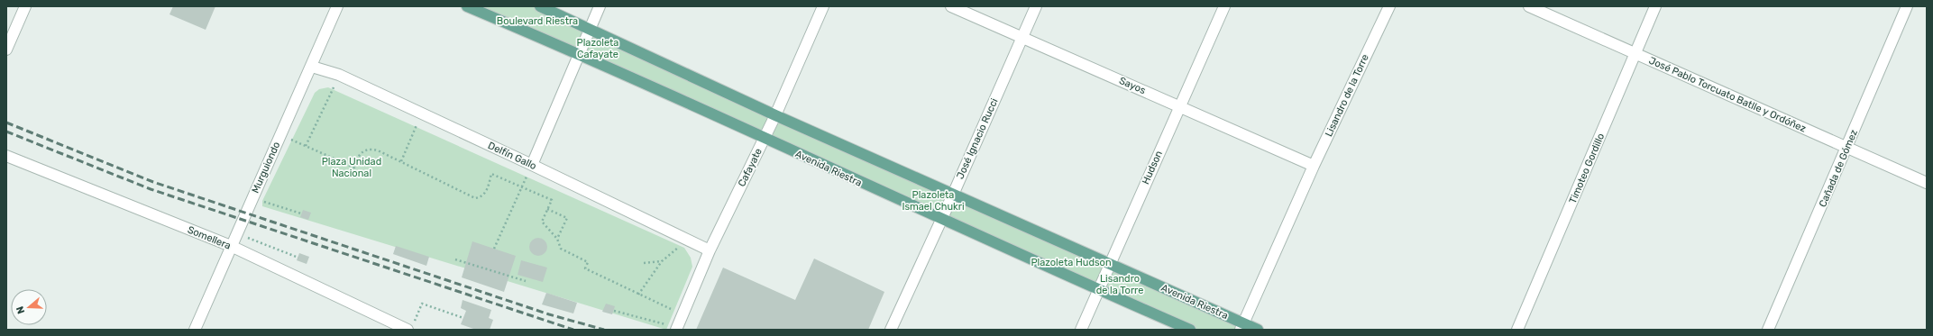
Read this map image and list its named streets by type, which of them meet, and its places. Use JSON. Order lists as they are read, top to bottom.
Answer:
{
  "streets": {
    "main road": ["Avenida Riestra"],
    "street": [
      "Sayos",
      "José Pablo Torcuato Batlle y Ordóñez",
      "Lisandro de la Torre",
      "José Ignacio Rucci",
      "Delfín Gallo",
      "Murguiondo",
      "Cafayate",
      "Hudson",
      "Timoteo Gordillo",
      "Cañada de Gómez",
      "Somellera"
    ]
  },
  "crossings": [
    ["Sayos", "Lisandro de la Torre"],
    ["Sayos", "José Ignacio Rucci"],
    ["Sayos", "Hudson"],
    ["José Pablo Torcuato Batlle y Ordóñez", "Timoteo Gordillo"],
    ["José Pablo Torcuato Batlle y Ordóñez", "Cañada de Gómez"],
    ["Lisandro de la Torre", "Avenida Riestra"],
    ["José Ignacio Rucci", "Avenida Riestra"],
    ["Delfín Gallo", "Murguiondo"],
    ["Delfín Gallo", "Cafayate"],
    ["Murguiondo", "Somellera"],
    ["Cafayate", "Avenida Riestra"],
    ["Hudson", "Avenida Riestra"]
  ],
  "parks": [
    "Boulevard Riestra",
    "Plazoleta Cafayate",
    "Plaza Unidad Nacional",
    "Plazoleta Ismael Chukri",
    "Plazoleta Hudson",
    "Lisandro de la Torre"
  ],
  "north": "left"
}
